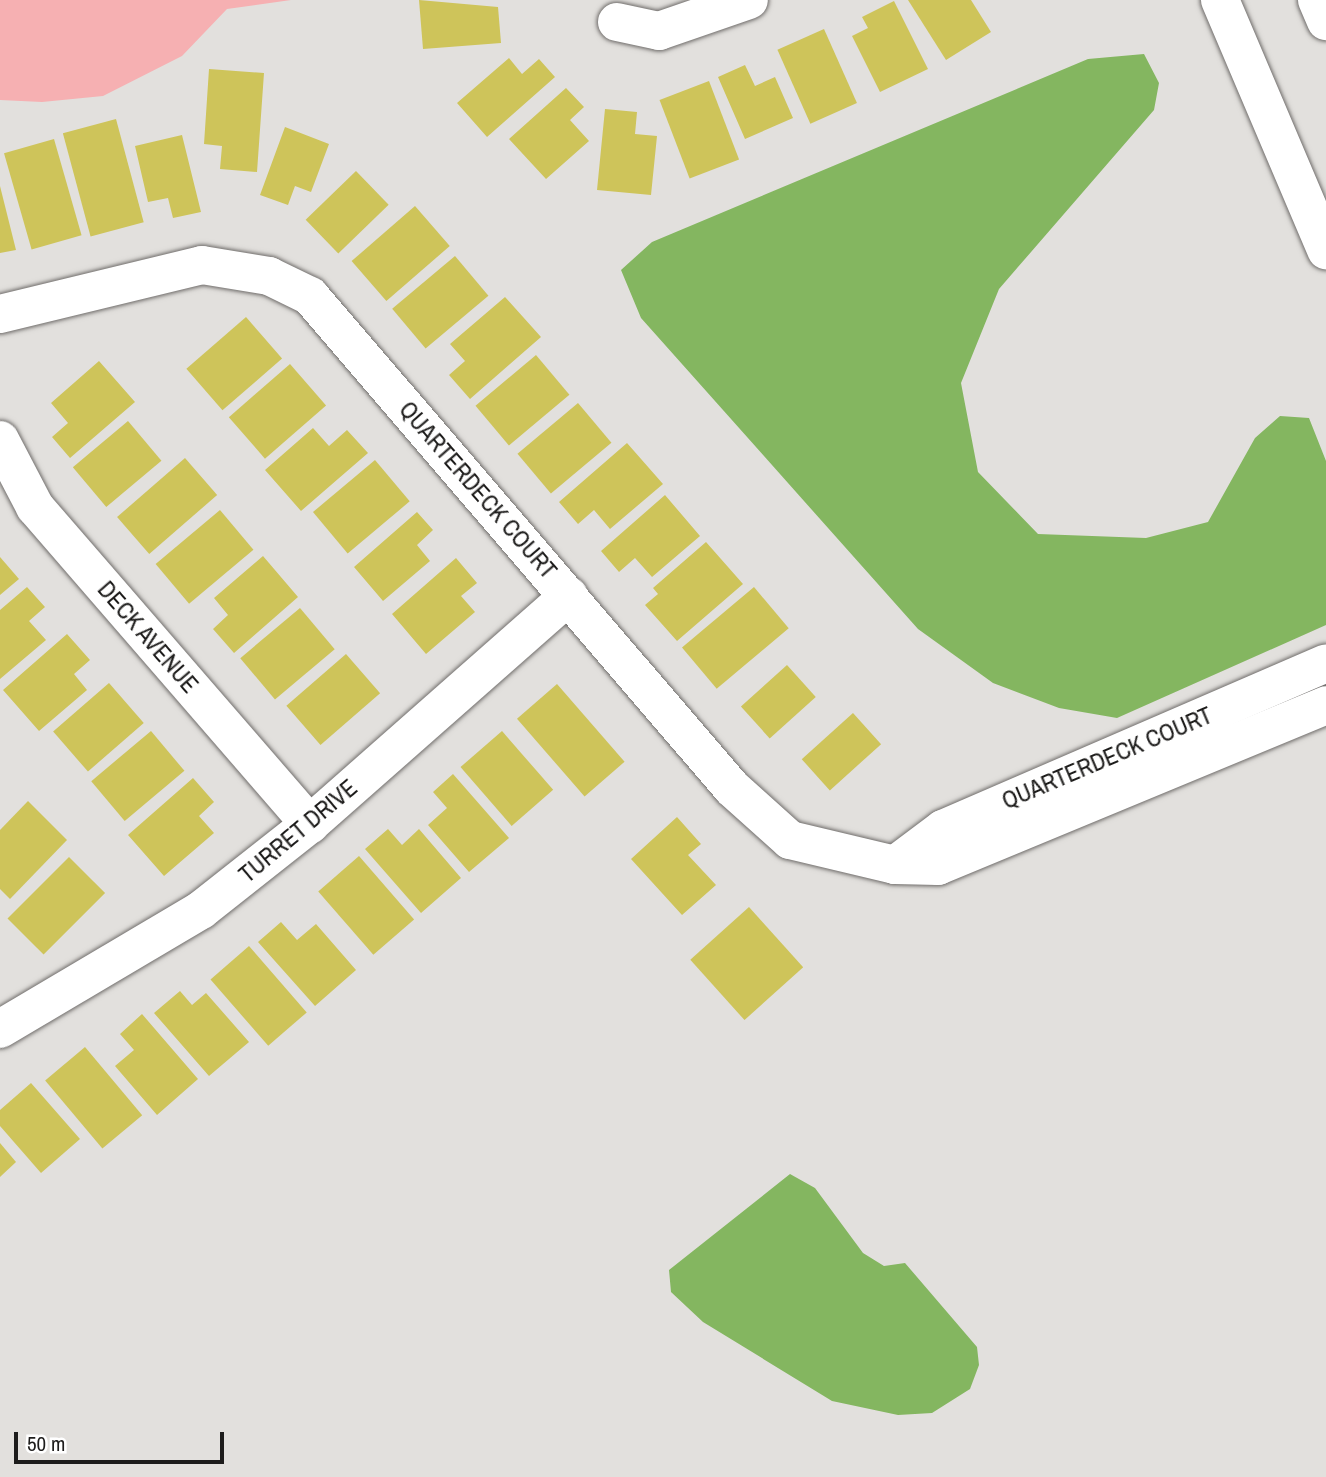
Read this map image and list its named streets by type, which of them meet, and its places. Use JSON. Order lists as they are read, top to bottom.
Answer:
{
  "streets": {
    "street": ["QUARTERDECK COURT", "DECK AVENUE", "TURRET DRIVE"]
  },
  "crossings": [
    ["QUARTERDECK COURT", "TURRET DRIVE"],
    ["DECK AVENUE", "TURRET DRIVE"]
  ],
  "scale_bar": "50 m"
}
